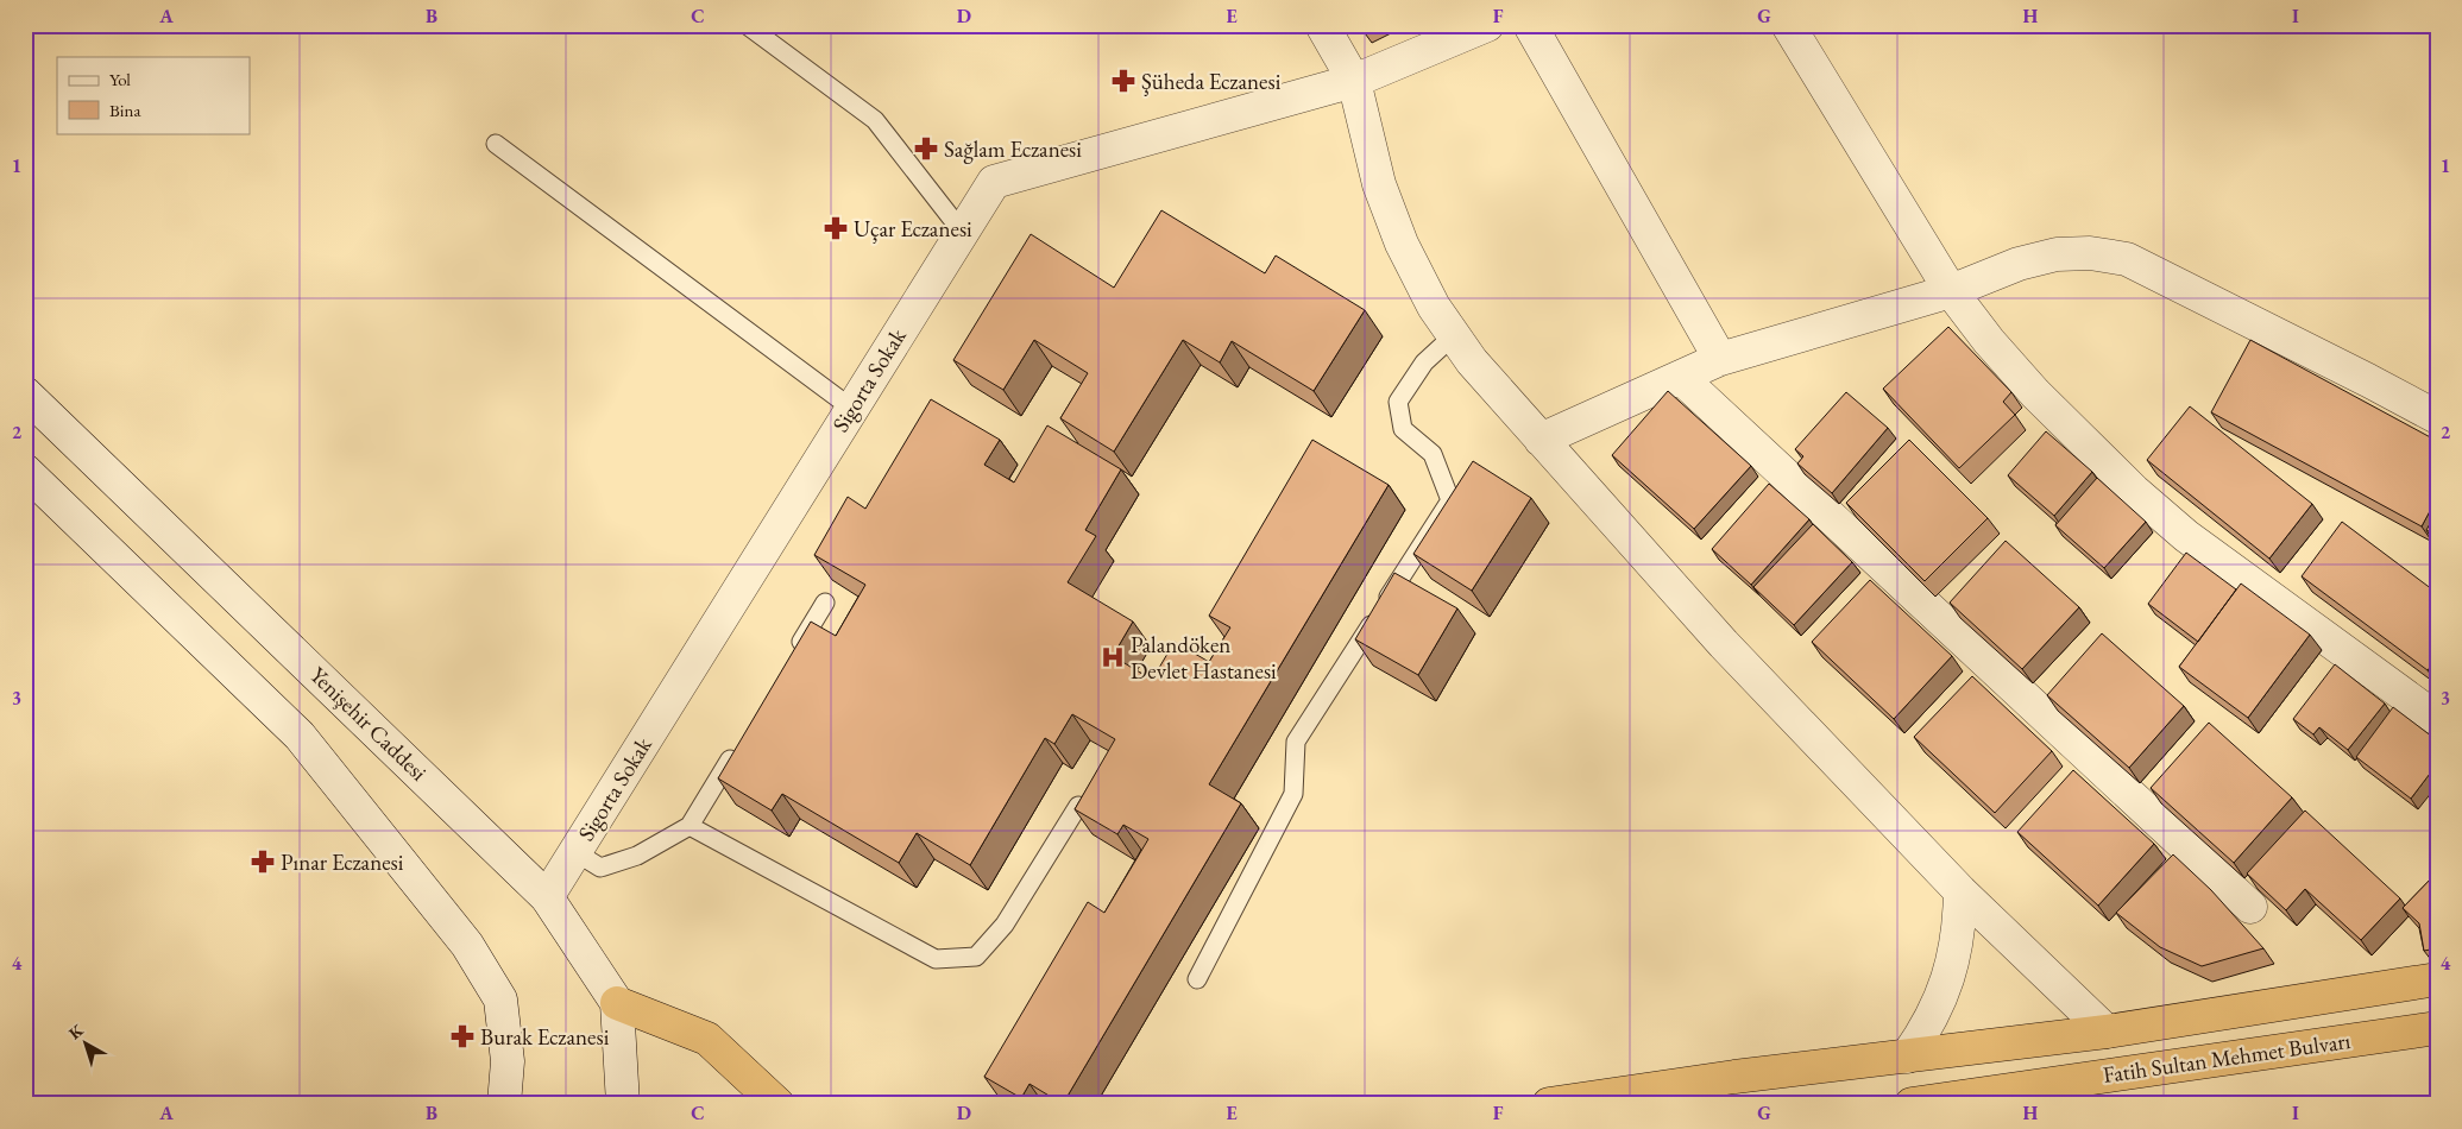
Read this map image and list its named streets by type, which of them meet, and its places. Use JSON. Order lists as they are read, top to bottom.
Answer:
{
  "streets": {
    "highway": ["Fatih Sultan Mehmet Bulvarı"],
    "street": ["Sigorta Sokak", "Yenişehir Caddesi"]
  },
  "crossings": [
    ["Sigorta Sokak", "Yenişehir Caddesi"]
  ],
  "places": {
    "pharmacy": [
      "Şüheda Eczanesi",
      "Sağlam Eczanesi",
      "Uçar Eczanesi",
      "Pınar Eczanesi",
      "Burak Eczanesi"
    ],
    "hospital": ["Palandöken Devlet Hastanesi"]
  },
  "legend": ["Yol", "Bina"],
  "north": "top left",
  "grid": {
    "columns": [
      "A",
      "B",
      "C",
      "D",
      "E",
      "F",
      "G",
      "H",
      "I"
    ],
    "rows": [
      "1",
      "2",
      "3",
      "4"
    ]
  }
}
